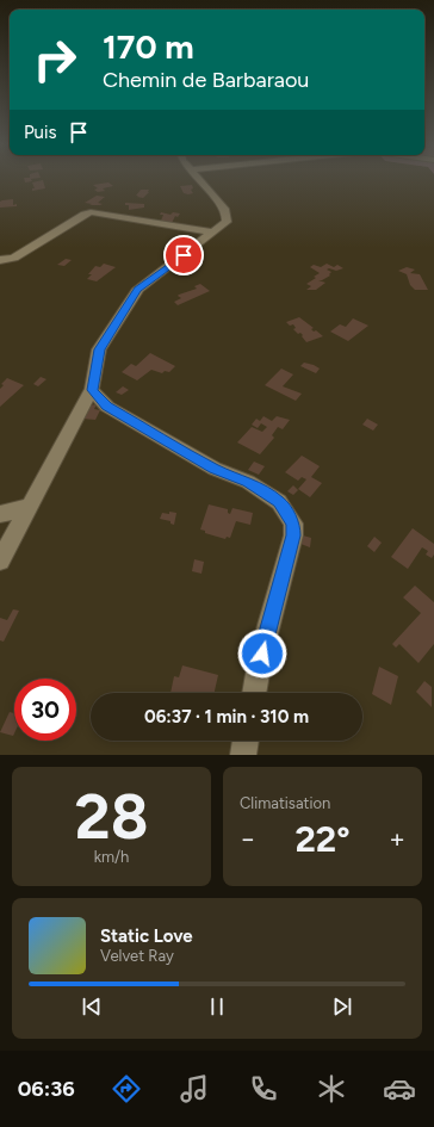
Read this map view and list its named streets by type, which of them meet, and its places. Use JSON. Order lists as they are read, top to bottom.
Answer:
{
  "page": {
    "turn": ["170 m", "Chemin de Barbaraou"],
    "then": "Puis",
    "limit": "30",
    "trip": "06:37 · 1 min · 310 m",
    "tile": [
      ["28", "km/h"],
      "Climatisation"
    ],
    "heat": ["−", "22°", "+"],
    "song": ["Static Love", "Velvet Ray"],
    "tabs": "06:36"
  }
}
